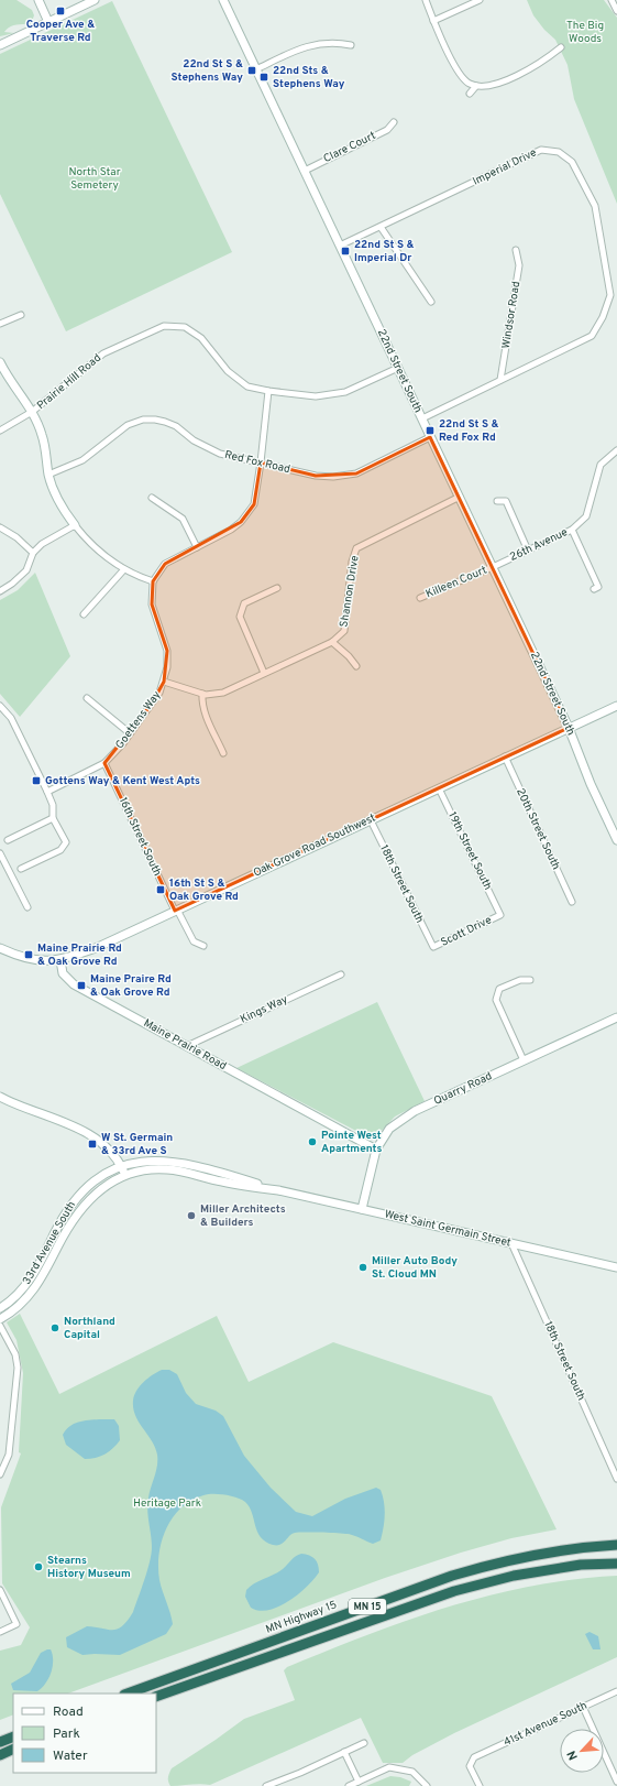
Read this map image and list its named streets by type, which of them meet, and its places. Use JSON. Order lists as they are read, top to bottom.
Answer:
{
  "streets": {
    "highway": ["MN 15", "MN Highway 15"],
    "street": [
      "Clare Court",
      "Imperial Drive",
      "Windsor Road",
      "22nd Street South",
      "Prairie Hill Road",
      "Red Fox Road",
      "26th Avenue",
      "Killeen Court",
      "Shannon Drive",
      "Goettens Way",
      "20th Street South",
      "16th Street South",
      "Oak Grove Road Southwest",
      "19th Street South",
      "18th Street South",
      "Scott Drive",
      "Kings Way",
      "Maine Prairie Road",
      "Quarry Road",
      "West Saint Germain Street",
      "33rd Avenue South",
      "41st Avenue South"
    ]
  },
  "crossings": [
    ["Clare Court", "22nd Street South"],
    ["Imperial Drive", "Windsor Road"],
    ["Imperial Drive", "22nd Street South"],
    ["22nd Street South", "Prairie Hill Road"],
    ["22nd Street South", "Red Fox Road"],
    ["22nd Street South", "26th Avenue"],
    ["22nd Street South", "Killeen Court"],
    ["22nd Street South", "Shannon Drive"],
    ["22nd Street South", "Oak Grove Road Southwest"],
    ["26th Avenue", "Killeen Court"],
    ["Shannon Drive", "Goettens Way"],
    ["Goettens Way", "16th Street South"],
    ["20th Street South", "Oak Grove Road Southwest"],
    ["16th Street South", "Oak Grove Road Southwest"],
    ["Oak Grove Road Southwest", "19th Street South"],
    ["Oak Grove Road Southwest", "18th Street South"],
    ["Oak Grove Road Southwest", "Maine Prairie Road"],
    ["19th Street South", "Scott Drive"],
    ["18th Street South", "Scott Drive"],
    ["18th Street South", "West Saint Germain Street"],
    ["Kings Way", "Maine Prairie Road"],
    ["Maine Prairie Road", "Quarry Road"],
    ["Quarry Road", "West Saint Germain Street"],
    ["West Saint Germain Street", "33rd Avenue South"]
  ],
  "parks": ["The Big Woods", "North Star Semetery", "Heritage Park"],
  "places": {
    "transit": [
      "Cooper Ave & Traverse Rd",
      "22nd St S & Stephens Way",
      "22nd Sts & Stephens Way",
      "22nd St S & Imperial Dr",
      "22nd St S & Red Fox Rd",
      "Gottens Way & Kent West Apts",
      "16th St S & Oak Grove Rd",
      "Maine Prairie Rd & Oak Grove Rd",
      "Maine Praire Rd & Oak Grove Rd",
      "W St. Germain & 33rd Ave S"
    ],
    "other": [
      "Pointe West Apartments",
      "Miller Architects & Builders",
      "Miller Auto Body St. Cloud MN",
      "Northland Capital",
      "Stearns History Museum"
    ]
  },
  "legend": ["Road", "Park", "Water"],
  "north": "bottom left"
}
